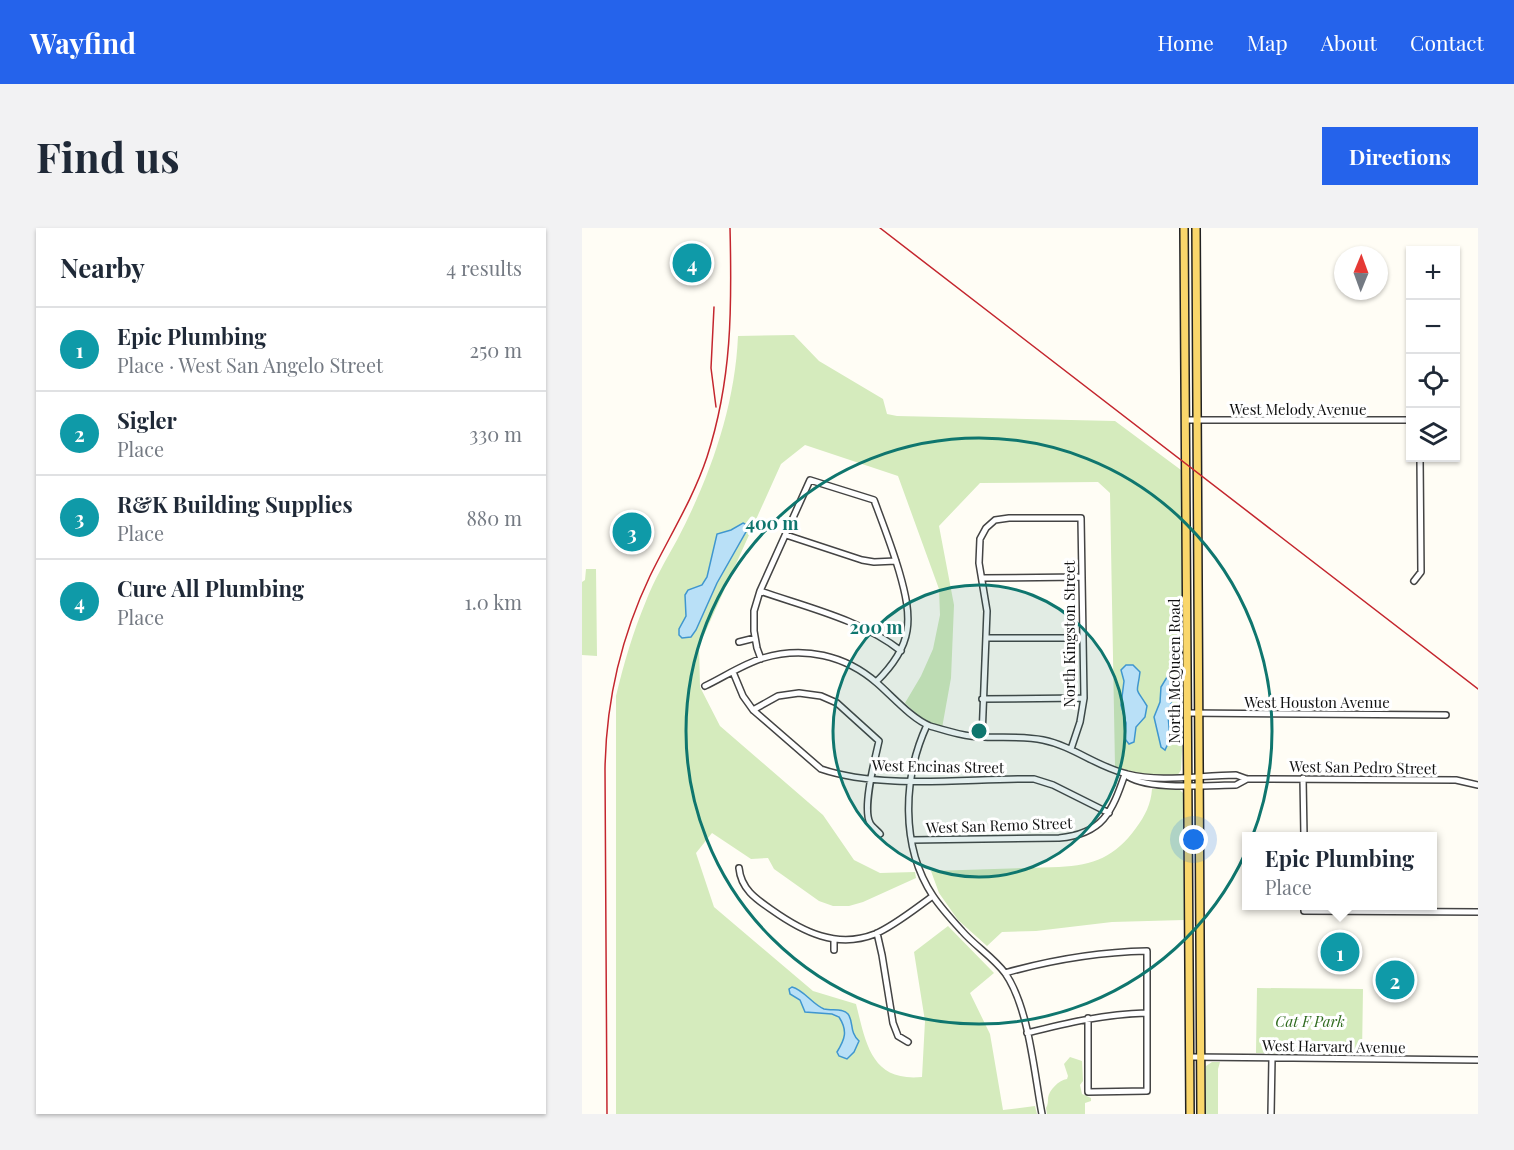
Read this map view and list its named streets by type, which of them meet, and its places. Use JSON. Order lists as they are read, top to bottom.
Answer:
{
  "streets": {
    "main road": ["North McQueen Road"],
    "street": [
      "West Melody Avenue",
      "North Kingston Street",
      "West Houston Avenue",
      "West Encinas Street",
      "West San Pedro Street",
      "West San Remo Street",
      "West Harvard Avenue"
    ]
  },
  "crossings": [
    ["West Melody Avenue", "North McQueen Road"],
    ["North Kingston Street", "West San Pedro Street"],
    ["North McQueen Road", "West Houston Avenue"],
    ["North McQueen Road", "West San Pedro Street"],
    ["North McQueen Road", "West Harvard Avenue"],
    ["West Encinas Street", "West San Pedro Street"],
    ["West Encinas Street", "West San Remo Street"],
    ["West San Pedro Street", "West San Remo Street"]
  ],
  "parks": ["Cat F Park"],
  "north": "top",
  "page": {
    "header": "Wayfind",
    "nav": [
      "Home",
      "Map",
      "About",
      "Contact"
    ],
    "buttons": "Directions",
    "title": "Find us",
    "heading": ["Nearby", "4 results"],
    "pins": [
      "4",
      "3",
      "1",
      "2"
    ],
    "map_buttons": ["+", "−"],
    "list": [
      {
        "mark": "1",
        "name": "Epic Plumbing",
        "note": "Place · West San Angelo Street",
        "value": "250 m"
      },
      {
        "mark": "2",
        "name": "Sigler",
        "note": "Place",
        "value": "330 m"
      },
      {
        "mark": "3",
        "name": "R&K Building Supplies",
        "note": "Place",
        "value": "880 m"
      },
      {
        "mark": "4",
        "name": "Cure All Plumbing",
        "note": "Place",
        "value": "1.0 km"
      }
    ],
    "popup": ["Epic Plumbing", "Place"]
  },
  "rings": ["400 m", "200 m"]
}
